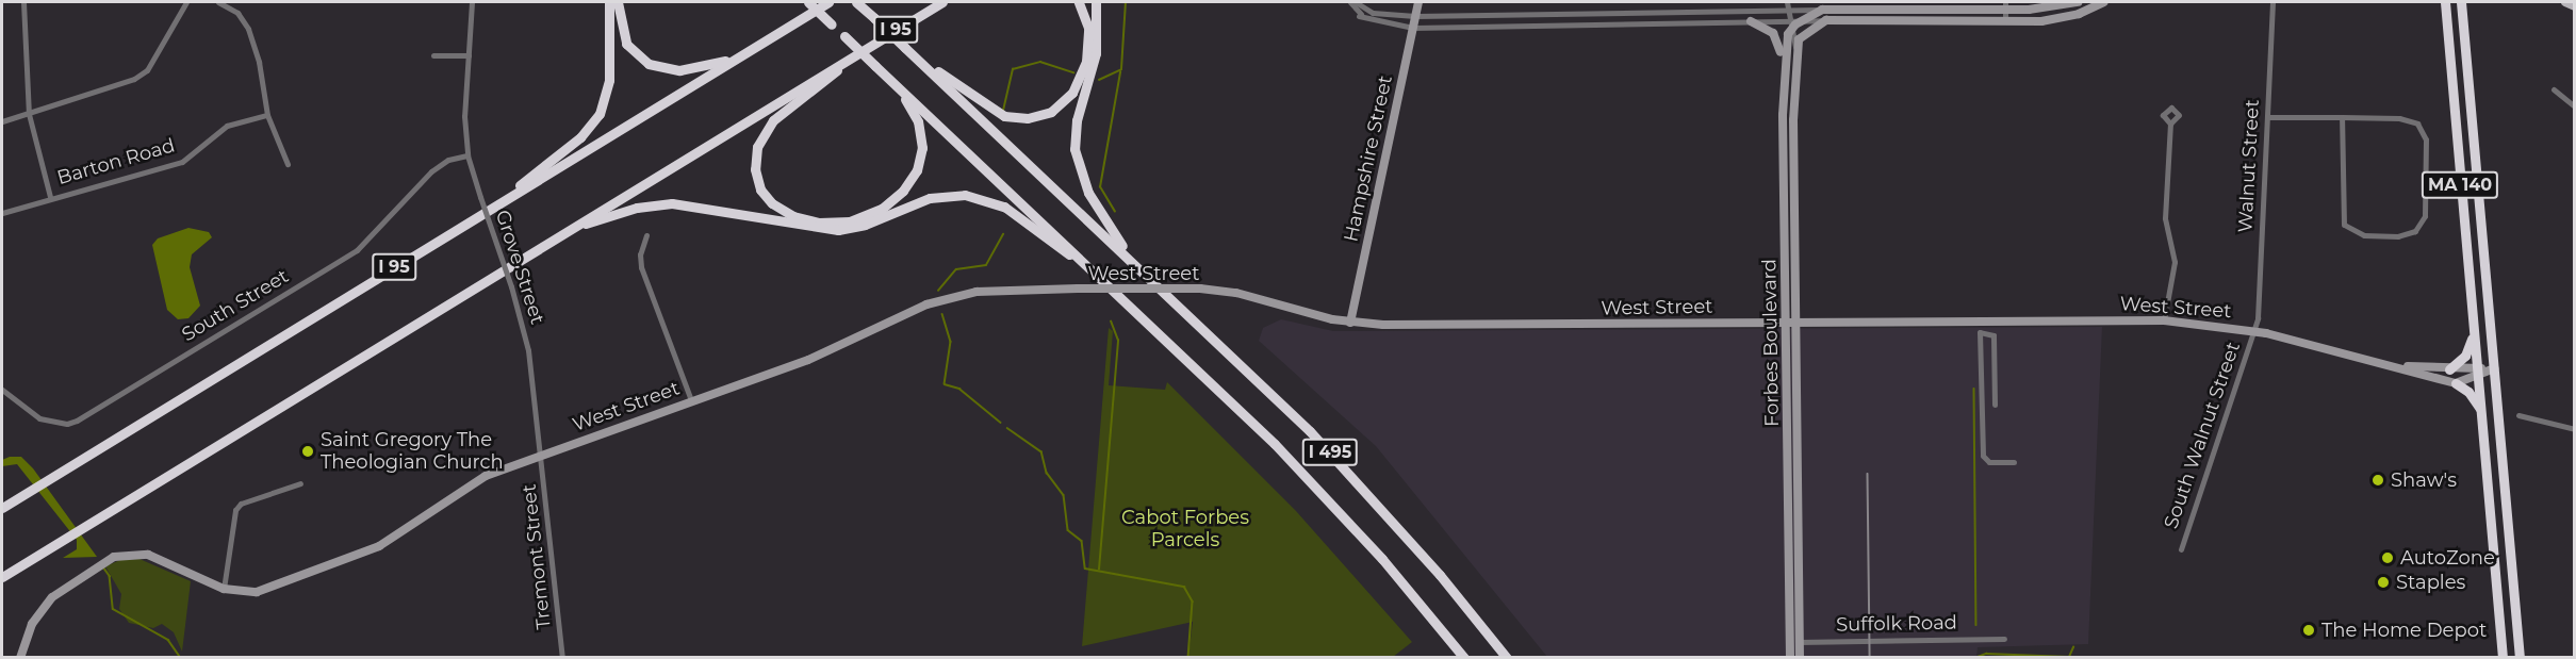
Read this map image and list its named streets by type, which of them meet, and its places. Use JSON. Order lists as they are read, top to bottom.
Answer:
{
  "streets": {
    "highway": ["I 95", "MA 140", "I 495"],
    "street": [
      "Hampshire Street",
      "Barton Road",
      "Walnut Street",
      "Grove Street",
      "West Street",
      "South Street",
      "Forbes Boulevard",
      "South Walnut Street",
      "Tremont Street",
      "Suffolk Road"
    ]
  },
  "crossings": [
    ["Hampshire Street", "West Street"],
    ["Walnut Street", "West Street"],
    ["Walnut Street", "South Walnut Street"],
    ["MA 140", "West Street"],
    ["Grove Street", "West Street"],
    ["Grove Street", "South Street"],
    ["Grove Street", "Tremont Street"],
    ["West Street", "Forbes Boulevard"],
    ["West Street", "South Walnut Street"],
    ["West Street", "Tremont Street"],
    ["Forbes Boulevard", "Suffolk Road"]
  ],
  "parks": ["Cabot Forbes Parcels"],
  "places": [
    "Saint Gregory The Theologian Church",
    "Shaw's",
    "AutoZone",
    "Staples",
    "The Home Depot"
  ]
}
